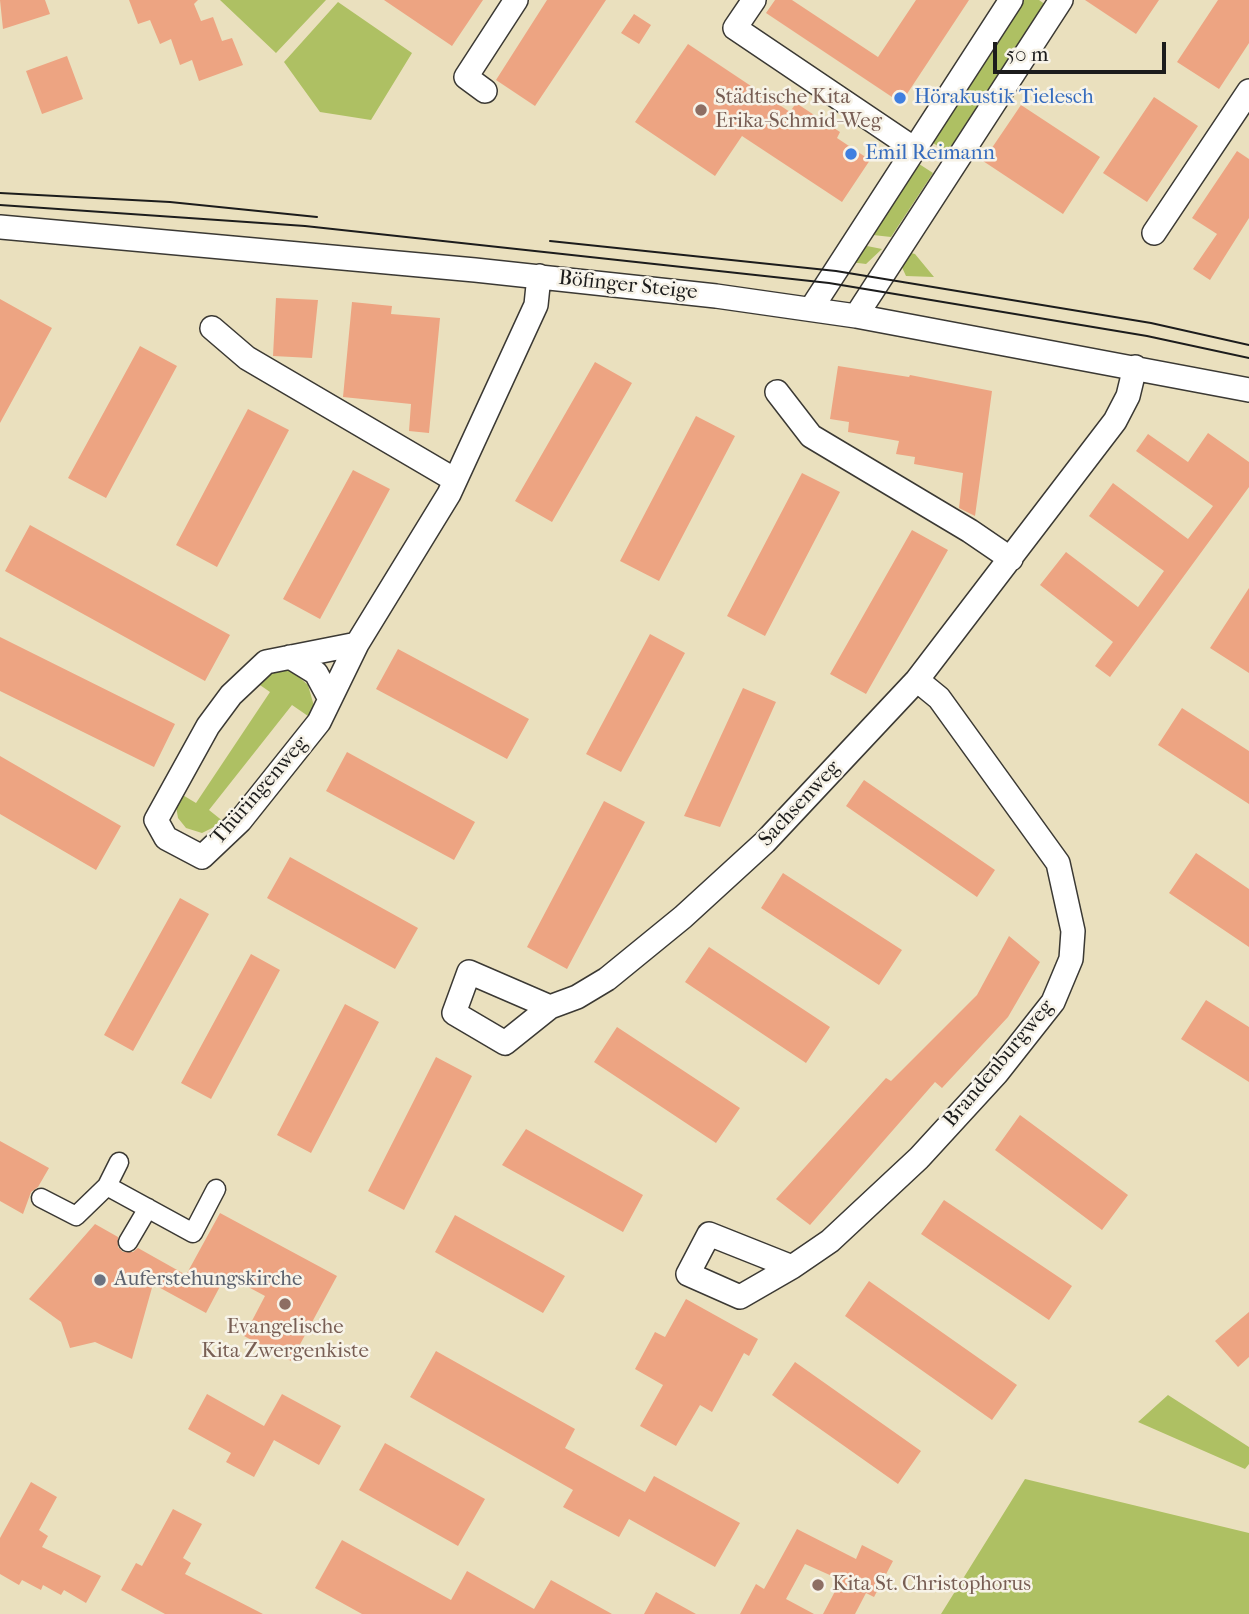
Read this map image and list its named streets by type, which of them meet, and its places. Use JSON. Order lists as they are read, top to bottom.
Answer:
{
  "streets": {
    "street": [
      "Böfinger Steige",
      "Thüringenweg",
      "Sachsenweg",
      "Brandenburgweg"
    ]
  },
  "crossings": [
    ["Böfinger Steige", "Thüringenweg"],
    ["Böfinger Steige", "Sachsenweg"],
    ["Sachsenweg", "Brandenburgweg"]
  ],
  "places": [
    "Hörakustik Tielesch",
    "Städtische Kita Erika-Schmid-Weg",
    "Emil Reimann",
    "Auferstehungskirche",
    "Evangelische Kita Zwergenkiste",
    "Kita St. Christophorus"
  ],
  "scale_bar": "50 m"
}
